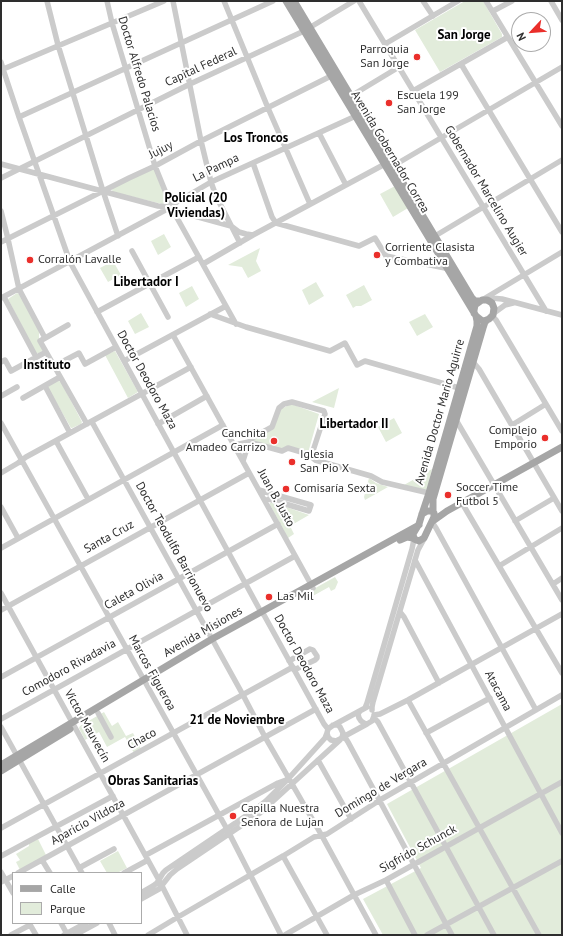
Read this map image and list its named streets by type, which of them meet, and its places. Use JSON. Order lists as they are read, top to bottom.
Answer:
{
  "streets": {
    "main road": ["Avenida Gobernador Correa", "Avenida Doctor Mario Aguirre", "Avenida Misiones"],
    "street": [
      "Capital Federal",
      "Doctor Alfredo Palacios",
      "Jujuy",
      "La Pampa",
      "Gobernador Marcelino Augier",
      "Doctor Deodoro Maza",
      "Juan B. Justo",
      "Santa Cruz",
      "Doctor Teodulfo Barrionuevo",
      "Caleta Olivia",
      "Comodoro Rivadavia",
      "Marcos Figueroa",
      "Atacama",
      "Víctor Mauvecín",
      "Chaco",
      "Domingo de Vergara",
      "Aparicio Vildoza",
      "Sigfrido Schunck"
    ]
  },
  "crossings": [
    ["Capital Federal", "Doctor Alfredo Palacios"],
    ["Capital Federal", "Avenida Gobernador Correa"],
    ["Capital Federal", "Doctor Deodoro Maza"],
    ["Doctor Alfredo Palacios", "Jujuy"],
    ["Doctor Alfredo Palacios", "La Pampa"],
    ["Jujuy", "Avenida Gobernador Correa"],
    ["Jujuy", "Doctor Deodoro Maza"],
    ["Jujuy", "Doctor Teodulfo Barrionuevo"],
    ["Avenida Gobernador Correa", "La Pampa"],
    ["Avenida Gobernador Correa", "Avenida Doctor Mario Aguirre"],
    ["La Pampa", "Doctor Deodoro Maza"],
    ["La Pampa", "Doctor Teodulfo Barrionuevo"],
    ["Doctor Deodoro Maza", "Santa Cruz"],
    ["Doctor Deodoro Maza", "Caleta Olivia"],
    ["Doctor Deodoro Maza", "Avenida Misiones"],
    ["Doctor Deodoro Maza", "Comodoro Rivadavia"],
    ["Doctor Deodoro Maza", "Chaco"],
    ["Doctor Deodoro Maza", "Aparicio Vildoza"],
    ["Avenida Doctor Mario Aguirre", "Avenida Misiones"],
    ["Juan B. Justo", "Santa Cruz"],
    ["Juan B. Justo", "Caleta Olivia"],
    ["Juan B. Justo", "Avenida Misiones"],
    ["Juan B. Justo", "Comodoro Rivadavia"],
    ["Santa Cruz", "Doctor Teodulfo Barrionuevo"],
    ["Santa Cruz", "Marcos Figueroa"],
    ["Santa Cruz", "Víctor Mauvecín"],
    ["Doctor Teodulfo Barrionuevo", "Caleta Olivia"],
    ["Doctor Teodulfo Barrionuevo", "Avenida Misiones"],
    ["Doctor Teodulfo Barrionuevo", "Comodoro Rivadavia"],
    ["Doctor Teodulfo Barrionuevo", "Chaco"],
    ["Doctor Teodulfo Barrionuevo", "Domingo de Vergara"],
    ["Doctor Teodulfo Barrionuevo", "Aparicio Vildoza"],
    ["Doctor Teodulfo Barrionuevo", "Sigfrido Schunck"],
    ["Caleta Olivia", "Marcos Figueroa"],
    ["Caleta Olivia", "Víctor Mauvecín"],
    ["Avenida Misiones", "Marcos Figueroa"],
    ["Avenida Misiones", "Víctor Mauvecín"],
    ["Comodoro Rivadavia", "Marcos Figueroa"],
    ["Comodoro Rivadavia", "Víctor Mauvecín"],
    ["Marcos Figueroa", "Chaco"],
    ["Marcos Figueroa", "Domingo de Vergara"],
    ["Marcos Figueroa", "Aparicio Vildoza"],
    ["Atacama", "Domingo de Vergara"],
    ["Atacama", "Sigfrido Schunck"],
    ["Víctor Mauvecín", "Chaco"],
    ["Víctor Mauvecín", "Domingo de Vergara"],
    ["Víctor Mauvecín", "Aparicio Vildoza"]
  ],
  "districts": [
    "San Jorge",
    "Los Troncos",
    "Policial (20 Viviendas)",
    "Libertador I",
    "Instituto",
    "Libertador II",
    "21 de Noviembre",
    "Obras Sanitarias"
  ],
  "places": [
    "Parroquia San Jorge",
    "Escuela 199 San Jorge",
    "Corriente Clasista y Combativa",
    "Corralón Lavalle",
    "Complejo Emporio",
    "Canchita Amadeo Carrizo",
    "Iglesia San Pio X",
    "Comisaría Sexta",
    "Soccer Time Futbol 5",
    "Las Mil",
    "Capilla Nuestra Señora de Lujan"
  ],
  "legend": ["Calle", "Parque"],
  "north": "bottom left"
}
